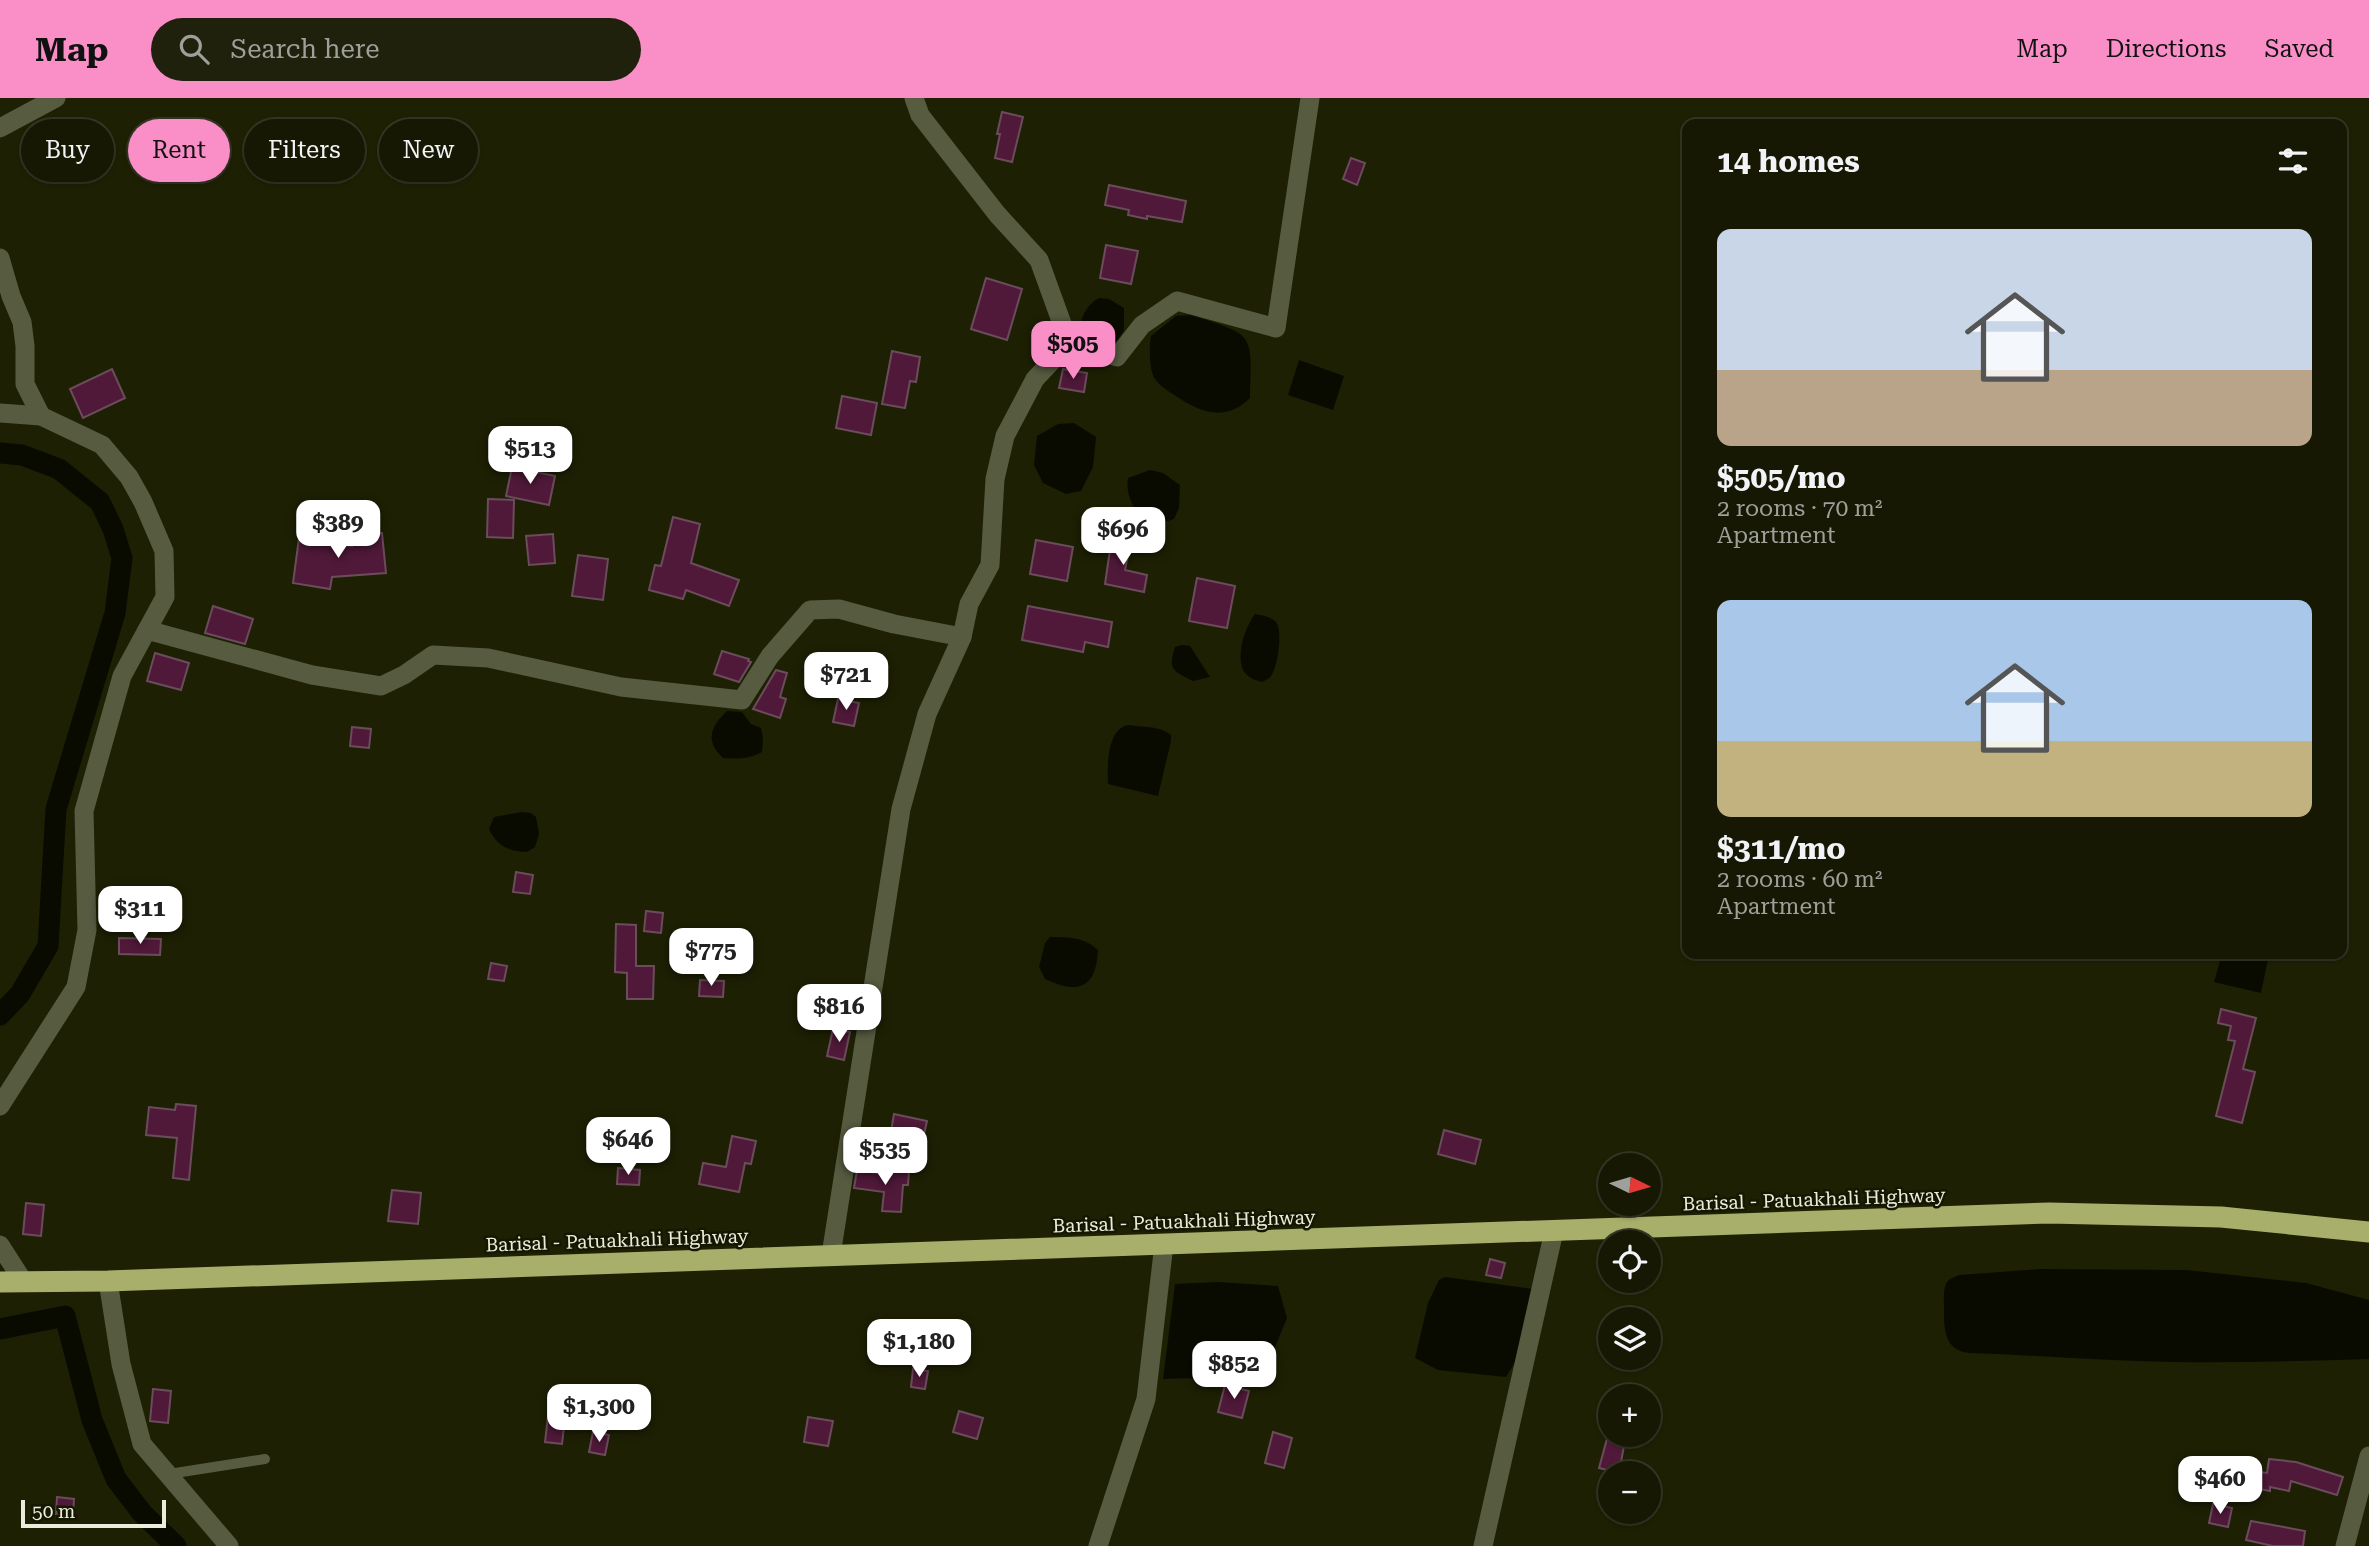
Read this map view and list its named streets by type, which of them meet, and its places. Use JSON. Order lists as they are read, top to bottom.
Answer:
{
  "streets": {
    "highway": ["Barisal - Patuakhali Highway"]
  },
  "scale_bar": "50 m",
  "north": "right",
  "page": {
    "header": "Map",
    "search": "Search here",
    "nav": ["Map", "Directions", "Saved"],
    "chip": [
      "Buy",
      "Rent",
      "Filters",
      "New"
    ],
    "heading": "14 homes",
    "list": [
      {
        "name": "$505/mo",
        "note": "2 rooms · 70 m² · Apartment"
      },
      {
        "name": "$311/mo",
        "note": "2 rooms · 60 m² · Apartment"
      }
    ],
    "price": [
      "$505",
      "$513",
      "$389",
      "$696",
      "$721",
      "$311",
      "$775",
      "$816",
      "$646",
      "$535",
      "$1,180",
      "$852",
      "$1,300",
      "$460"
    ],
    "map_buttons": ["+", "−"],
    "scale": "50 m"
  }
}
